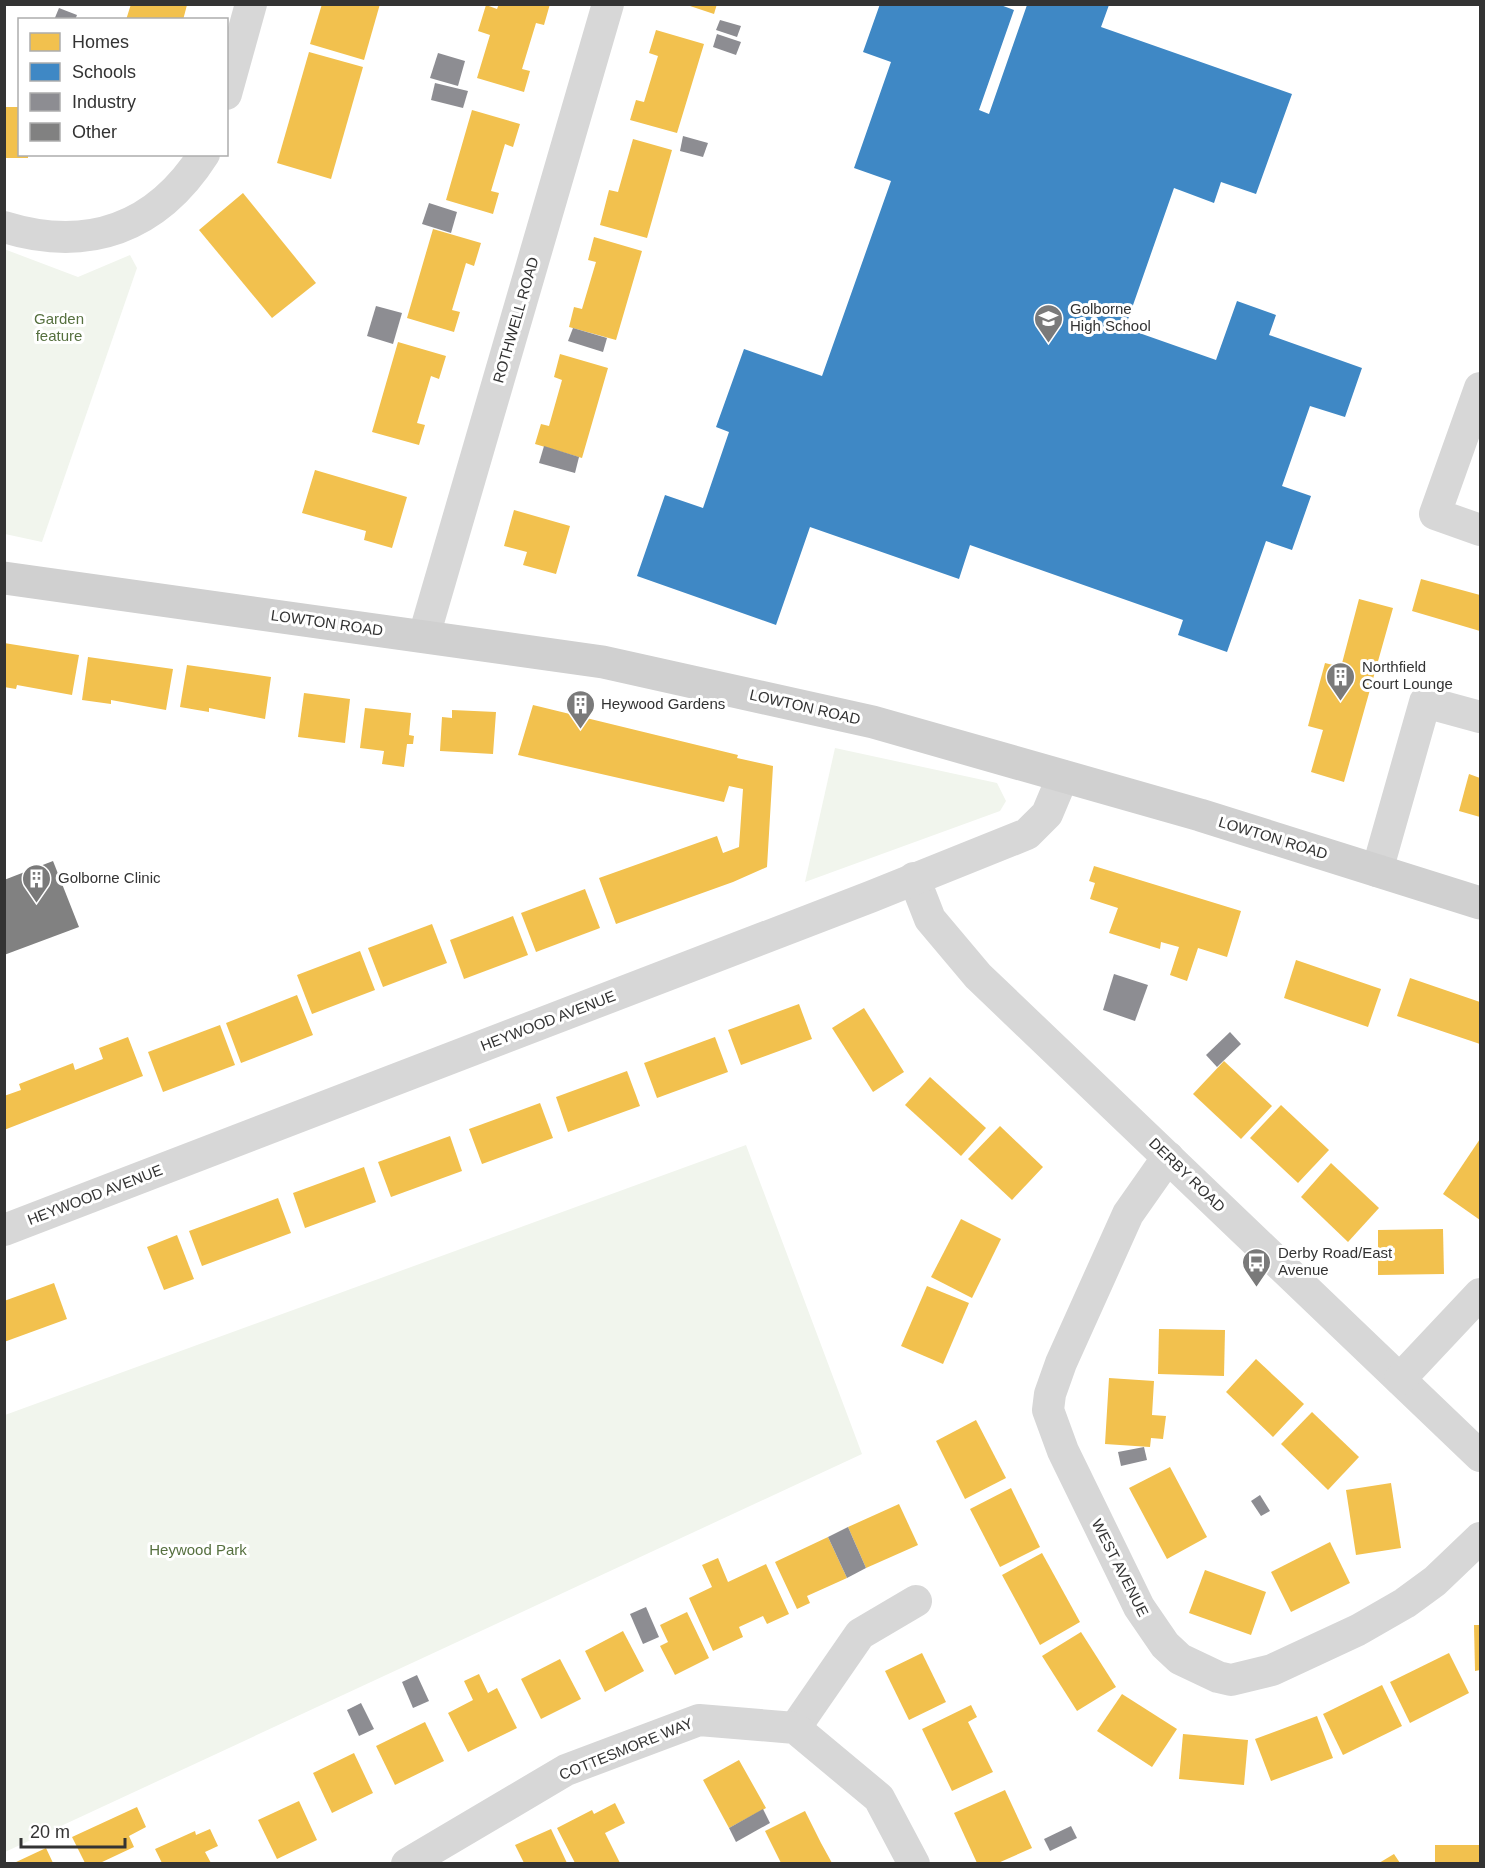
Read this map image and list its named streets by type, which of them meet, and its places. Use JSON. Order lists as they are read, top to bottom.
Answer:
{
  "streets": {
    "main road": ["LOWTON ROAD"],
    "street": [
      "ROTHWELL ROAD",
      "HEYWOOD AVENUE",
      "DERBY ROAD",
      "WEST AVENUE",
      "COTTESMORE WAY"
    ]
  },
  "crossings": [
    ["ROTHWELL ROAD", "LOWTON ROAD"],
    ["LOWTON ROAD", "HEYWOOD AVENUE"],
    ["HEYWOOD AVENUE", "DERBY ROAD"],
    ["DERBY ROAD", "WEST AVENUE"]
  ],
  "parks": ["Garden feature", "Heywood Park"],
  "places": {
    "school or university": ["Golborne High School"],
    "building": ["Northfield Court Lounge", "Heywood Gardens", "Golborne Clinic"],
    "bus stop": ["Derby Road/East Avenue"]
  },
  "legend": [
    "Homes",
    "Schools",
    "Industry",
    "Other"
  ],
  "scale_bar": "20 m"
}
